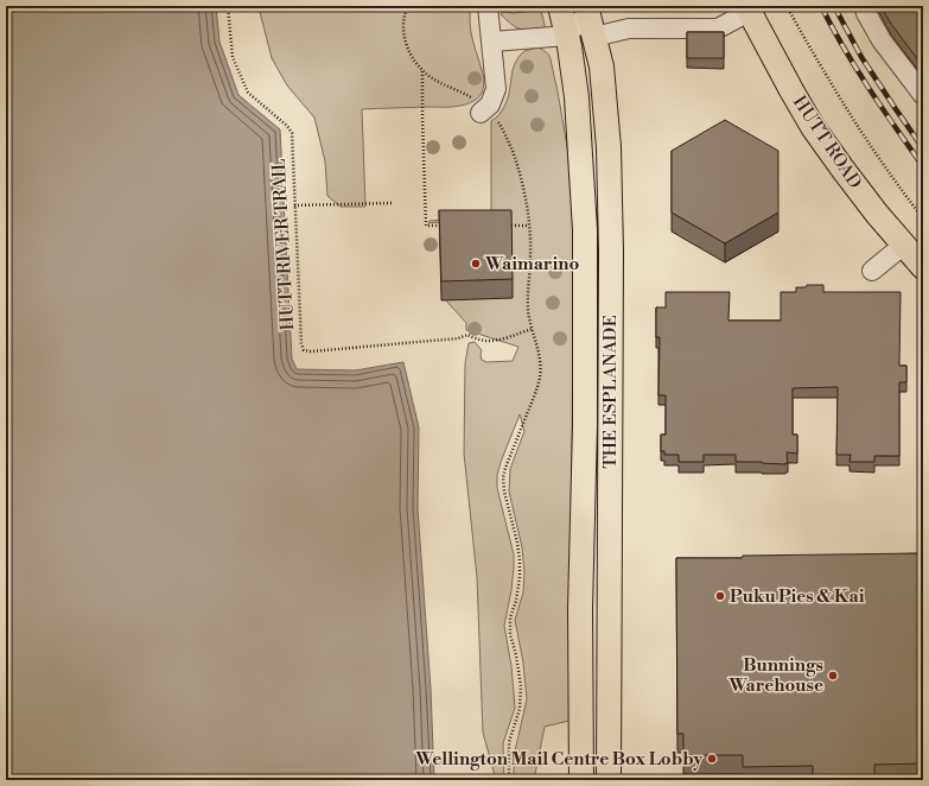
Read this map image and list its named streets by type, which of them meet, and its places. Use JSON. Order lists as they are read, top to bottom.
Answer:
{
  "streets": {
    "main road": ["HUTT ROAD", "THE ESPLANADE"],
    "path": ["HUTT RIVER TRAIL"]
  },
  "places": [
    "Waimarino",
    "Puku Pies & Kai",
    "Bunnings Warehouse",
    "Wellington Mail Centre Box Lobby"
  ]
}
